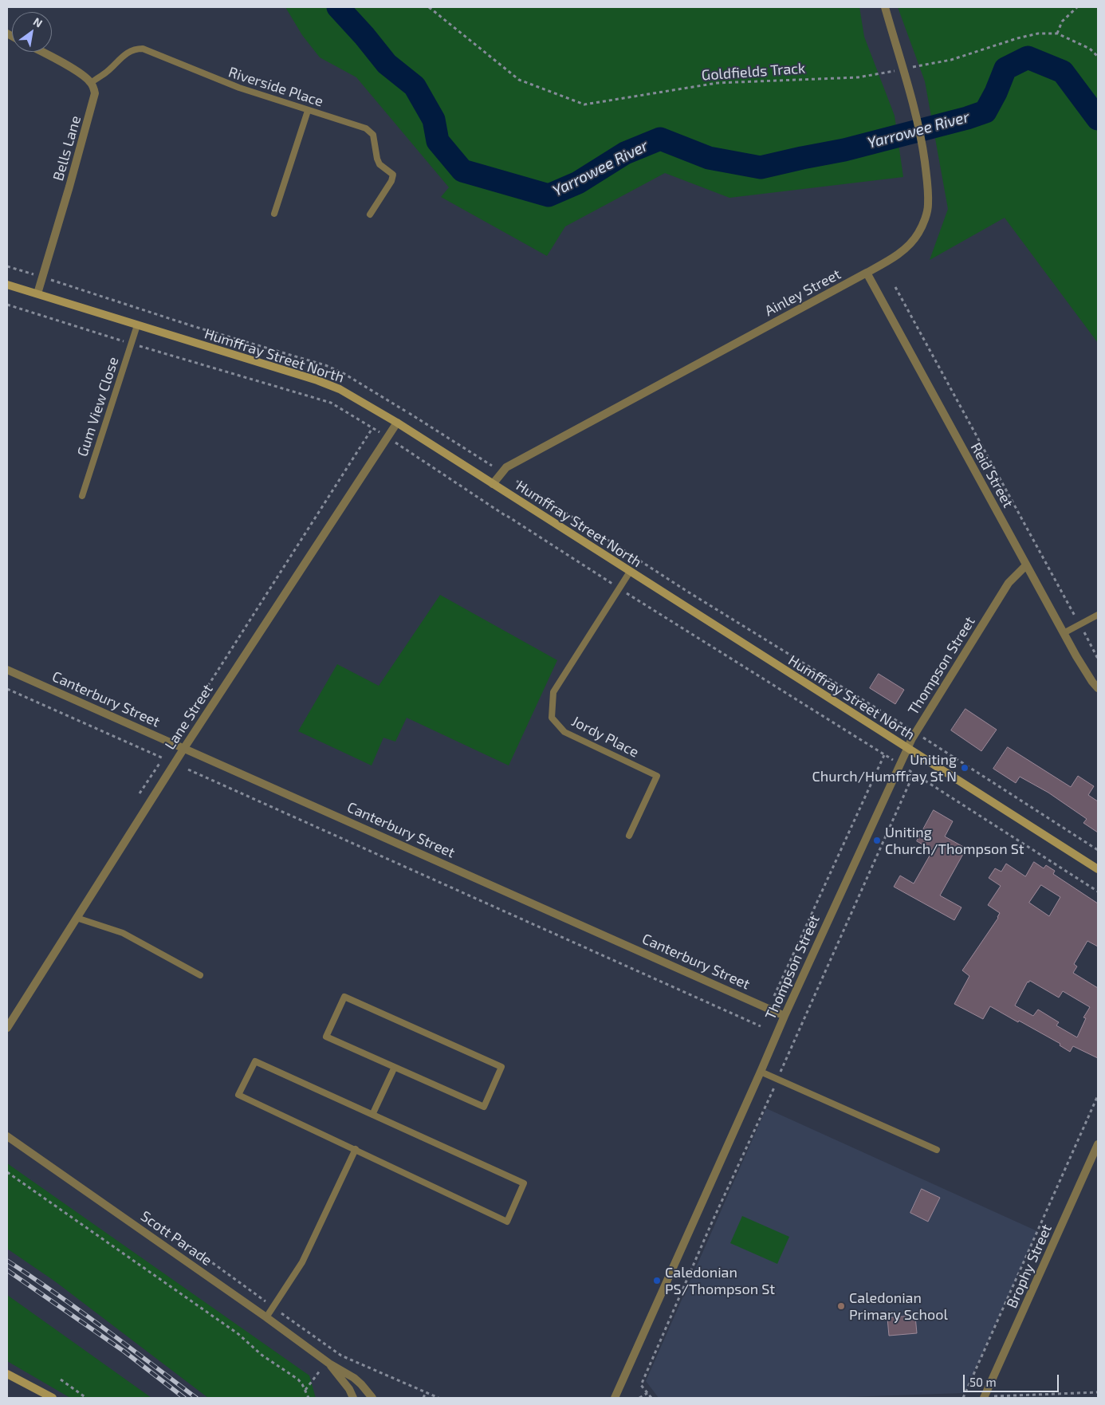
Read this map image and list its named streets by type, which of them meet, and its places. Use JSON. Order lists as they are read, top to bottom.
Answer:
{
  "streets": {
    "street": [
      "Bells Lane",
      "Ainley Street",
      "Humffray Street North",
      "Reid Street",
      "Thompson Street",
      "Canterbury Street",
      "Lane Street",
      "Scott Parade",
      "Brophy Street"
    ],
    "lane": ["Riverside Place", "Gum View Close", "Jordy Place"],
    "path": ["Goldfields Track"]
  },
  "crossings": [
    ["Goldfields Track", "Ainley Street"],
    ["Riverside Place", "Bells Lane"],
    ["Bells Lane", "Humffray Street North"],
    ["Ainley Street", "Humffray Street North"],
    ["Ainley Street", "Reid Street"],
    ["Humffray Street North", "Gum View Close"],
    ["Humffray Street North", "Thompson Street"],
    ["Humffray Street North", "Lane Street"],
    ["Humffray Street North", "Jordy Place"],
    ["Reid Street", "Thompson Street"],
    ["Thompson Street", "Canterbury Street"],
    ["Canterbury Street", "Lane Street"]
  ],
  "water": ["Yarrowee River"],
  "places": [
    "Uniting Church/Humffray St N",
    "Uniting Church/Thompson St",
    "Caledonian PS/Thompson St",
    "Caledonian Primary School"
  ],
  "scale_bar": "50 m",
  "north": "top right"
}
